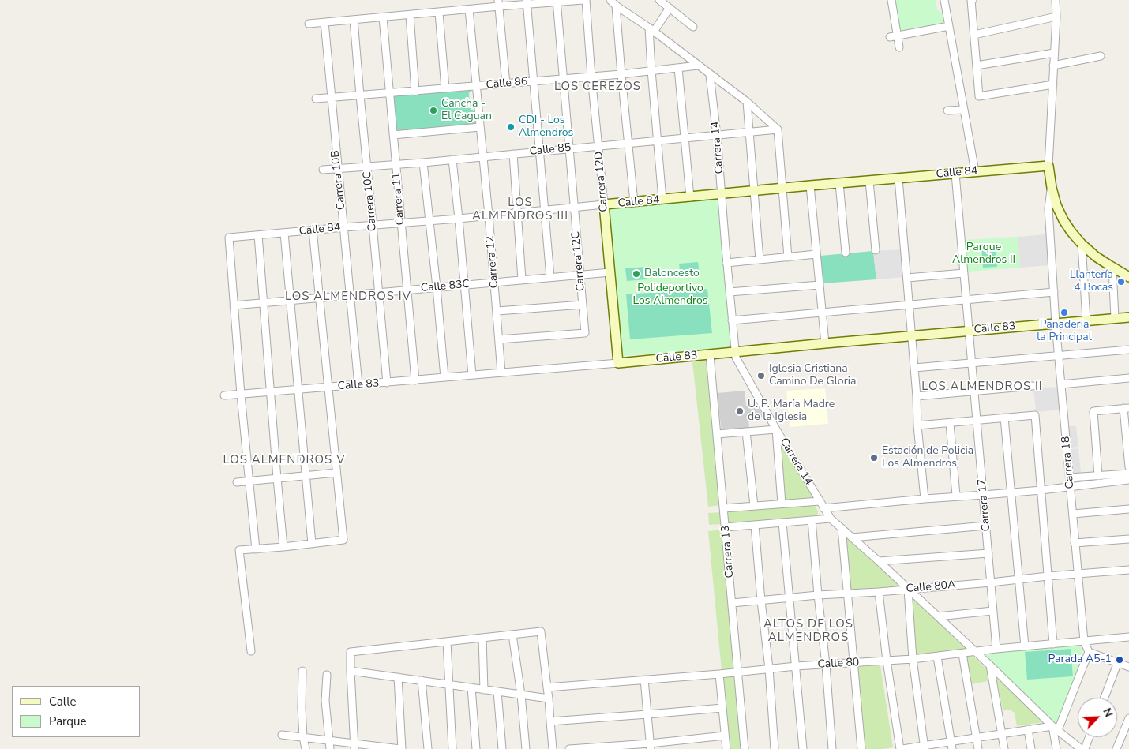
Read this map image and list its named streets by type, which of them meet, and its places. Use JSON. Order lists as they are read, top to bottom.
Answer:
{
  "streets": {
    "street": [
      "Calle 86",
      "Carrera 14",
      "Calle 85",
      "Calle 84",
      "Carrera 10B",
      "Carrera 12D",
      "Carrera 11",
      "Carrera 10C",
      "Carrera 12C",
      "Carrera 12",
      "Calle 83C",
      "Calle 83",
      "Carrera 18",
      "Carrera 17",
      "Carrera 13",
      "Calle 80A",
      "Calle 80"
    ]
  },
  "crossings": [
    ["Calle 86", "Carrera 10B"],
    ["Calle 86", "Carrera 12D"],
    ["Calle 86", "Carrera 11"],
    ["Calle 86", "Carrera 10C"],
    ["Calle 86", "Carrera 12C"],
    ["Calle 86", "Carrera 12"],
    ["Carrera 14", "Calle 85"],
    ["Carrera 14", "Calle 84"],
    ["Carrera 14", "Calle 83"],
    ["Carrera 14", "Calle 80A"],
    ["Carrera 14", "Calle 80"],
    ["Calle 85", "Carrera 10B"],
    ["Calle 85", "Carrera 12D"],
    ["Calle 85", "Carrera 11"],
    ["Calle 85", "Carrera 10C"],
    ["Calle 85", "Carrera 12C"],
    ["Calle 85", "Carrera 12"],
    ["Calle 84", "Carrera 10B"],
    ["Calle 84", "Carrera 12D"],
    ["Calle 84", "Carrera 11"],
    ["Calle 84", "Carrera 10C"],
    ["Calle 84", "Carrera 12C"],
    ["Calle 84", "Carrera 12"],
    ["Calle 84", "Calle 83C"],
    ["Calle 84", "Carrera 17"],
    ["Carrera 10B", "Calle 83C"],
    ["Carrera 10B", "Calle 83"],
    ["Carrera 12D", "Calle 83C"],
    ["Carrera 12D", "Calle 83"],
    ["Carrera 11", "Calle 83C"],
    ["Carrera 11", "Calle 83"],
    ["Carrera 10C", "Calle 83C"],
    ["Carrera 10C", "Calle 83"],
    ["Carrera 12C", "Carrera 12"],
    ["Carrera 12C", "Calle 83C"],
    ["Carrera 12", "Calle 83C"],
    ["Carrera 12", "Calle 83"],
    ["Calle 83", "Carrera 18"],
    ["Calle 83", "Carrera 17"],
    ["Calle 83", "Carrera 13"],
    ["Carrera 18", "Calle 80A"],
    ["Carrera 18", "Calle 80"],
    ["Carrera 17", "Calle 80A"],
    ["Carrera 17", "Calle 80"],
    ["Carrera 13", "Calle 80A"],
    ["Carrera 13", "Calle 80"]
  ],
  "districts": [
    "LOS CEREZOS",
    "LOS ALMENDROS III",
    "LOS ALMENDROS IV",
    "LOS ALMENDROS II",
    "LOS ALMENDROS V",
    "ALTOS DE LOS ALMENDROS"
  ],
  "parks": ["Parque Almendros II", "Polideportivo Los Almendros"],
  "places": [
    "Cancha - El Caguan",
    "CDI - Los Almendros",
    "Baloncesto",
    "Llantería 4 Bocas",
    "Panaderia la Principal",
    "Iglesia Cristiana Camino De Gloria",
    "U. P. María Madre de la Iglesia",
    "Estación de Policia Los Almendros",
    "Parada A5-1"
  ],
  "legend": ["Calle", "Parque"],
  "north": "top right"
}
